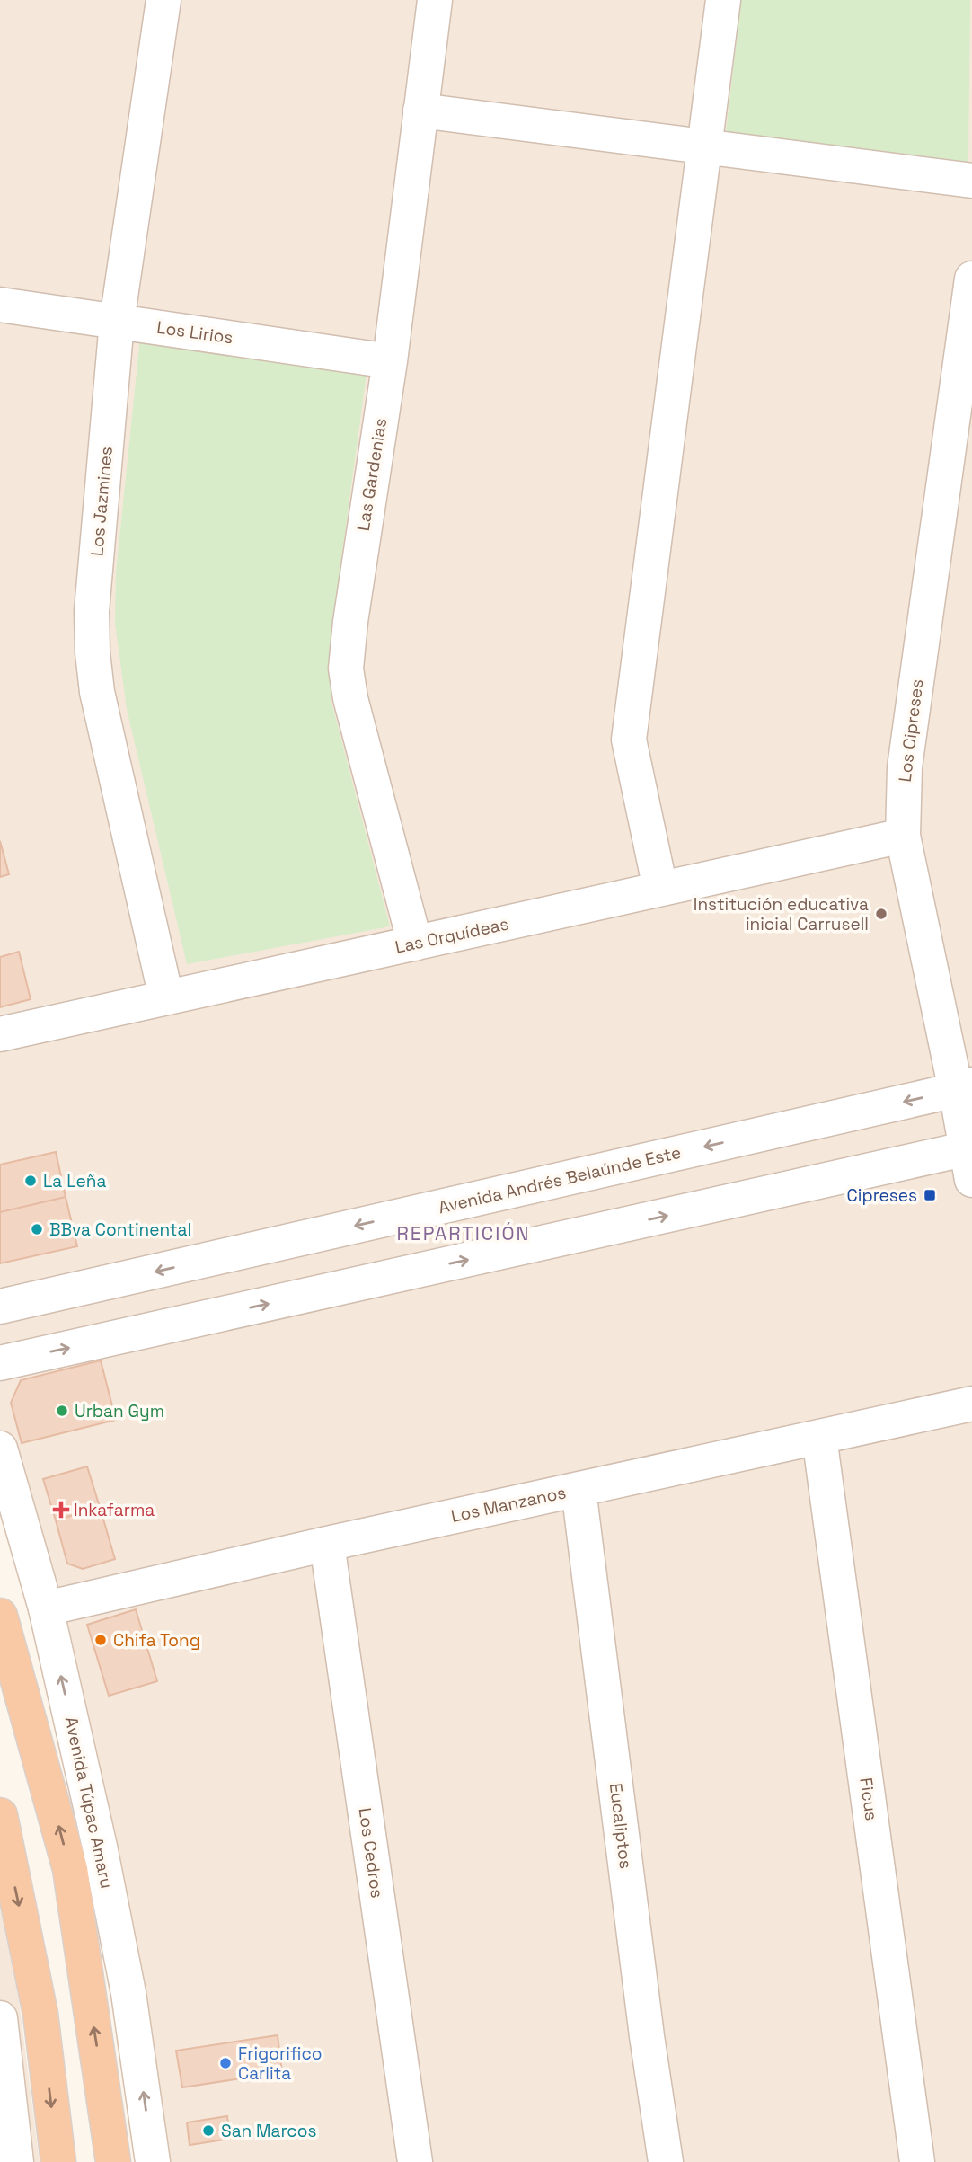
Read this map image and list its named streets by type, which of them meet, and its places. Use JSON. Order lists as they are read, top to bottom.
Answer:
{
  "streets": {
    "highway": ["Avenida Túpac Amaru"],
    "street": [
      "Los Lirios",
      "Las Gardenias",
      "Los Jazmines",
      "Los Cipreses",
      "Las Orquídeas",
      "Avenida Andrés Belaúnde Este",
      "Los Manzanos",
      "Ficus",
      "Eucaliptos",
      "Los Cedros"
    ]
  },
  "crossings": [
    ["Los Lirios", "Las Gardenias"],
    ["Los Lirios", "Los Jazmines"],
    ["Las Gardenias", "Las Orquídeas"],
    ["Los Jazmines", "Las Orquídeas"],
    ["Los Cipreses", "Las Orquídeas"],
    ["Los Cipreses", "Avenida Andrés Belaúnde Este"],
    ["Los Manzanos", "Ficus"],
    ["Los Manzanos", "Avenida Túpac Amaru"],
    ["Los Manzanos", "Eucaliptos"],
    ["Los Manzanos", "Los Cedros"]
  ],
  "one_way": ["Avenida Túpac Amaru"],
  "districts": ["REPARTICIÓN"],
  "places": {
    "other": [
      "Institución educativa inicial Carrusell",
      "La Leña",
      "BBva Continental",
      "Urban Gym",
      "Chifa Tong",
      "Frigorifico Carlita",
      "San Marcos"
    ],
    "transit": ["Cipreses"],
    "health": ["Inkafarma"]
  }
}
